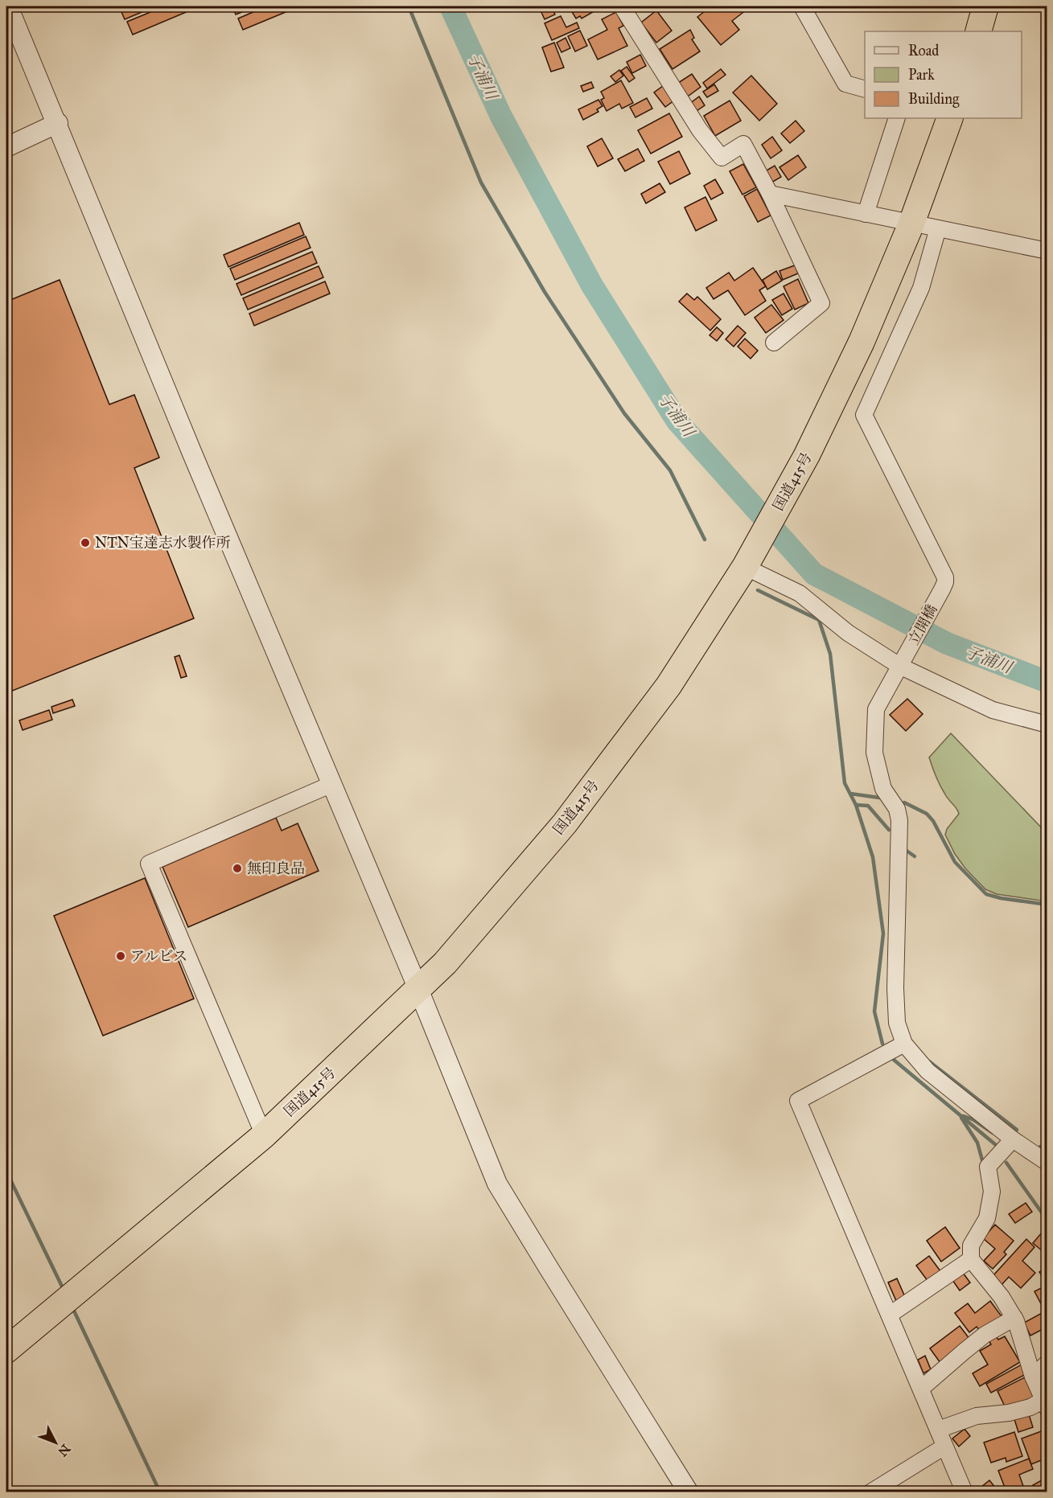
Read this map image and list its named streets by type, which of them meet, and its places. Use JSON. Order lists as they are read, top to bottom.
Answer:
{
  "streets": {
    "highway": ["国道415号"],
    "street": ["立開橋"]
  },
  "water": ["子浦川"],
  "places": ["NTN宝達志水製作所", "無印良品", "アルビス"],
  "legend": ["Road", "Park", "Building"],
  "north": "bottom right"
}
